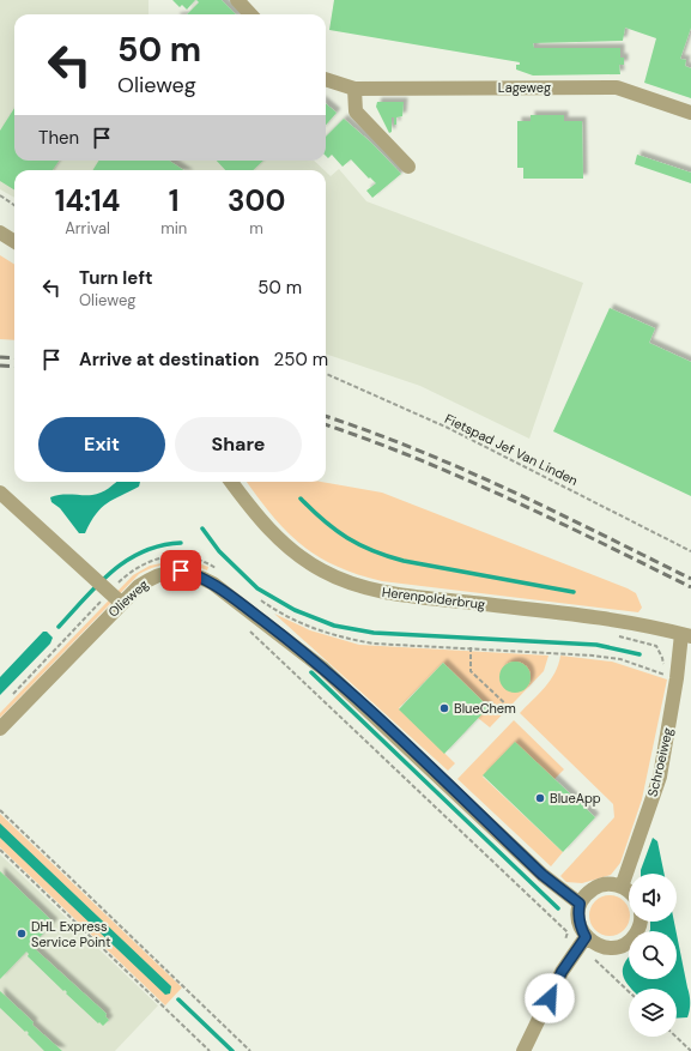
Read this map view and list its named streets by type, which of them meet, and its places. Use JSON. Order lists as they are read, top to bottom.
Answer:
{
  "streets": {
    "street": [
      "Lageweg",
      "Olieweg",
      "Herenpolderbrug",
      "Schroeiweg"
    ],
    "path": ["Fietspad Jef Van Linden"]
  },
  "crossings": [
    ["Herenpolderbrug", "Schroeiweg"]
  ],
  "places": ["BlueChem", "BlueApp", "DHL Express Service Point"],
  "page": {
    "turn": ["50 m", "Olieweg"],
    "then": "Then",
    "eta": [
      "14:14",
      "Arrival",
      "1",
      "min",
      "300",
      "m"
    ],
    "list": [
      {
        "name": "Turn left",
        "note": "Olieweg",
        "value": "50 m"
      },
      {
        "name": "Arrive at destination",
        "value": "250 m"
      }
    ],
    "buttons": ["Exit", "Share"]
  }
}
